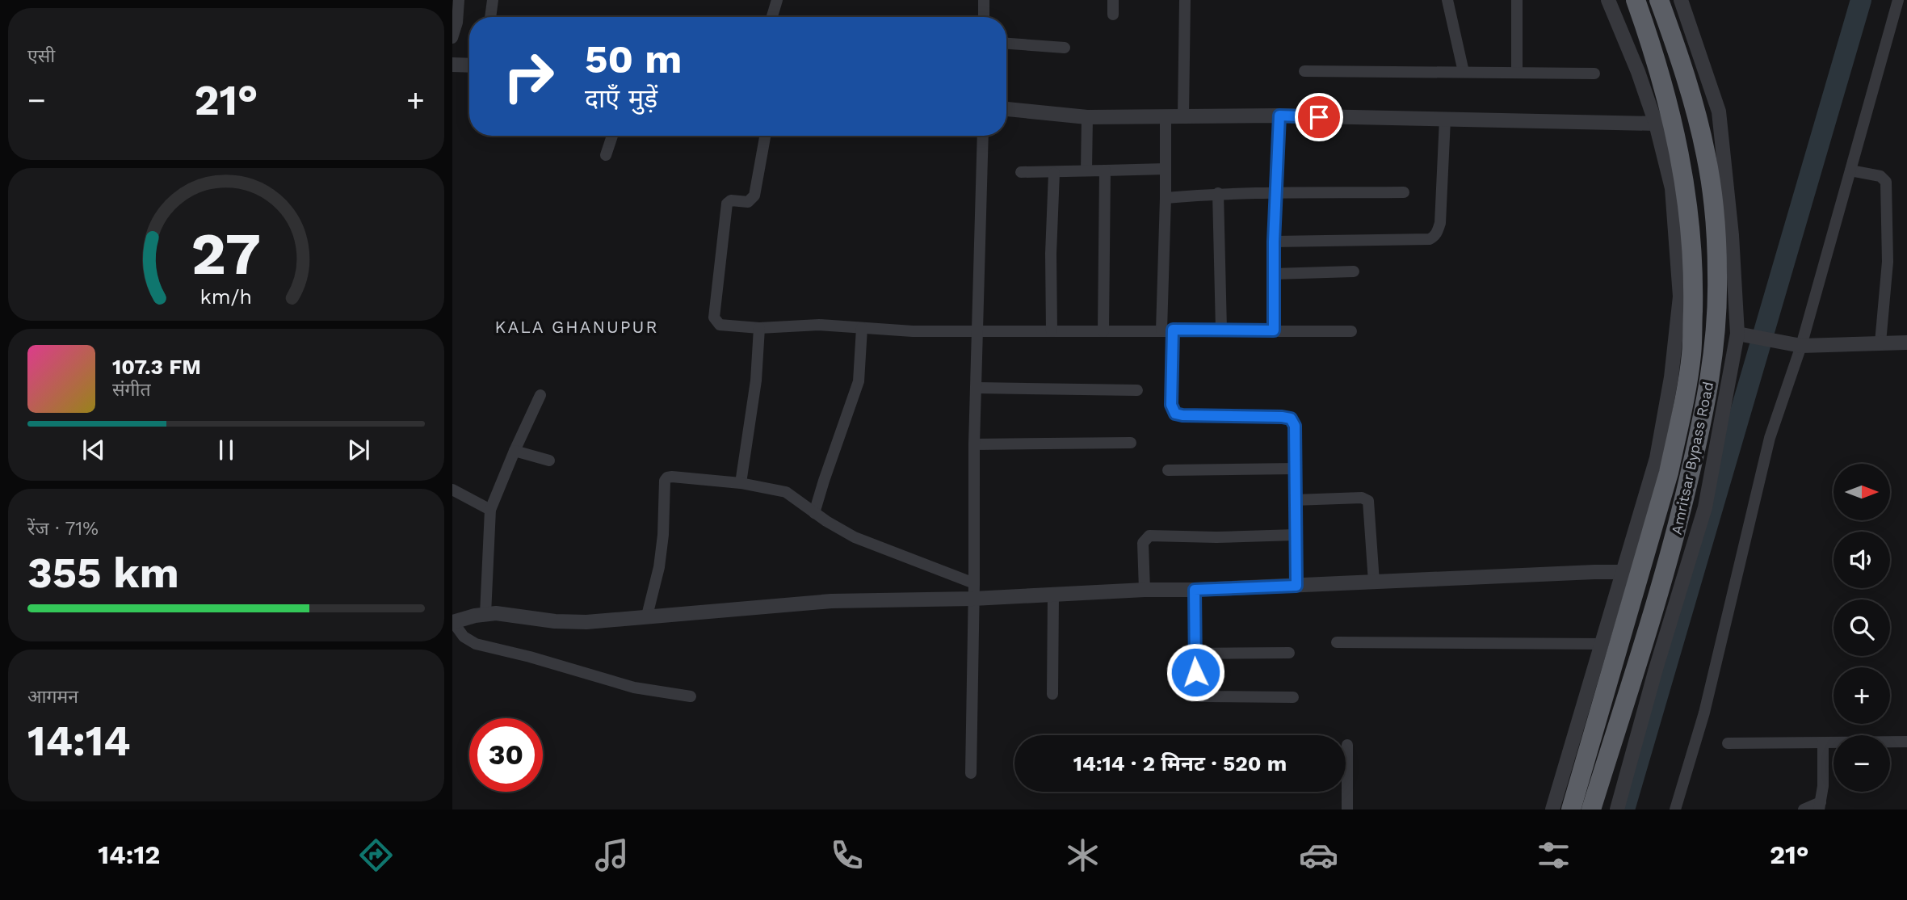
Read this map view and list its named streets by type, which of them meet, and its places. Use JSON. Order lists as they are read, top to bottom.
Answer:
{
  "streets": {
    "highway": ["Amritsar Bypass Road"]
  },
  "districts": ["KALA GHANUPUR"],
  "north": "right",
  "page": {
    "tile": [
      "एसी",
      ["रेंज · 71%", "355 km"],
      ["आगमन", "14:14"]
    ],
    "turn": ["50 m", "दाएँ मुड़ें"],
    "heat": ["−", "21°", "+"],
    "song": ["107.3 FM", "संगीत"],
    "map_buttons": ["+", "−"],
    "limit": "30",
    "trip": "14:14 · 2 मिनट · 520 m",
    "tabs": ["14:12", "21°"],
    "gauge": ["27", "km/h"]
  }
}
